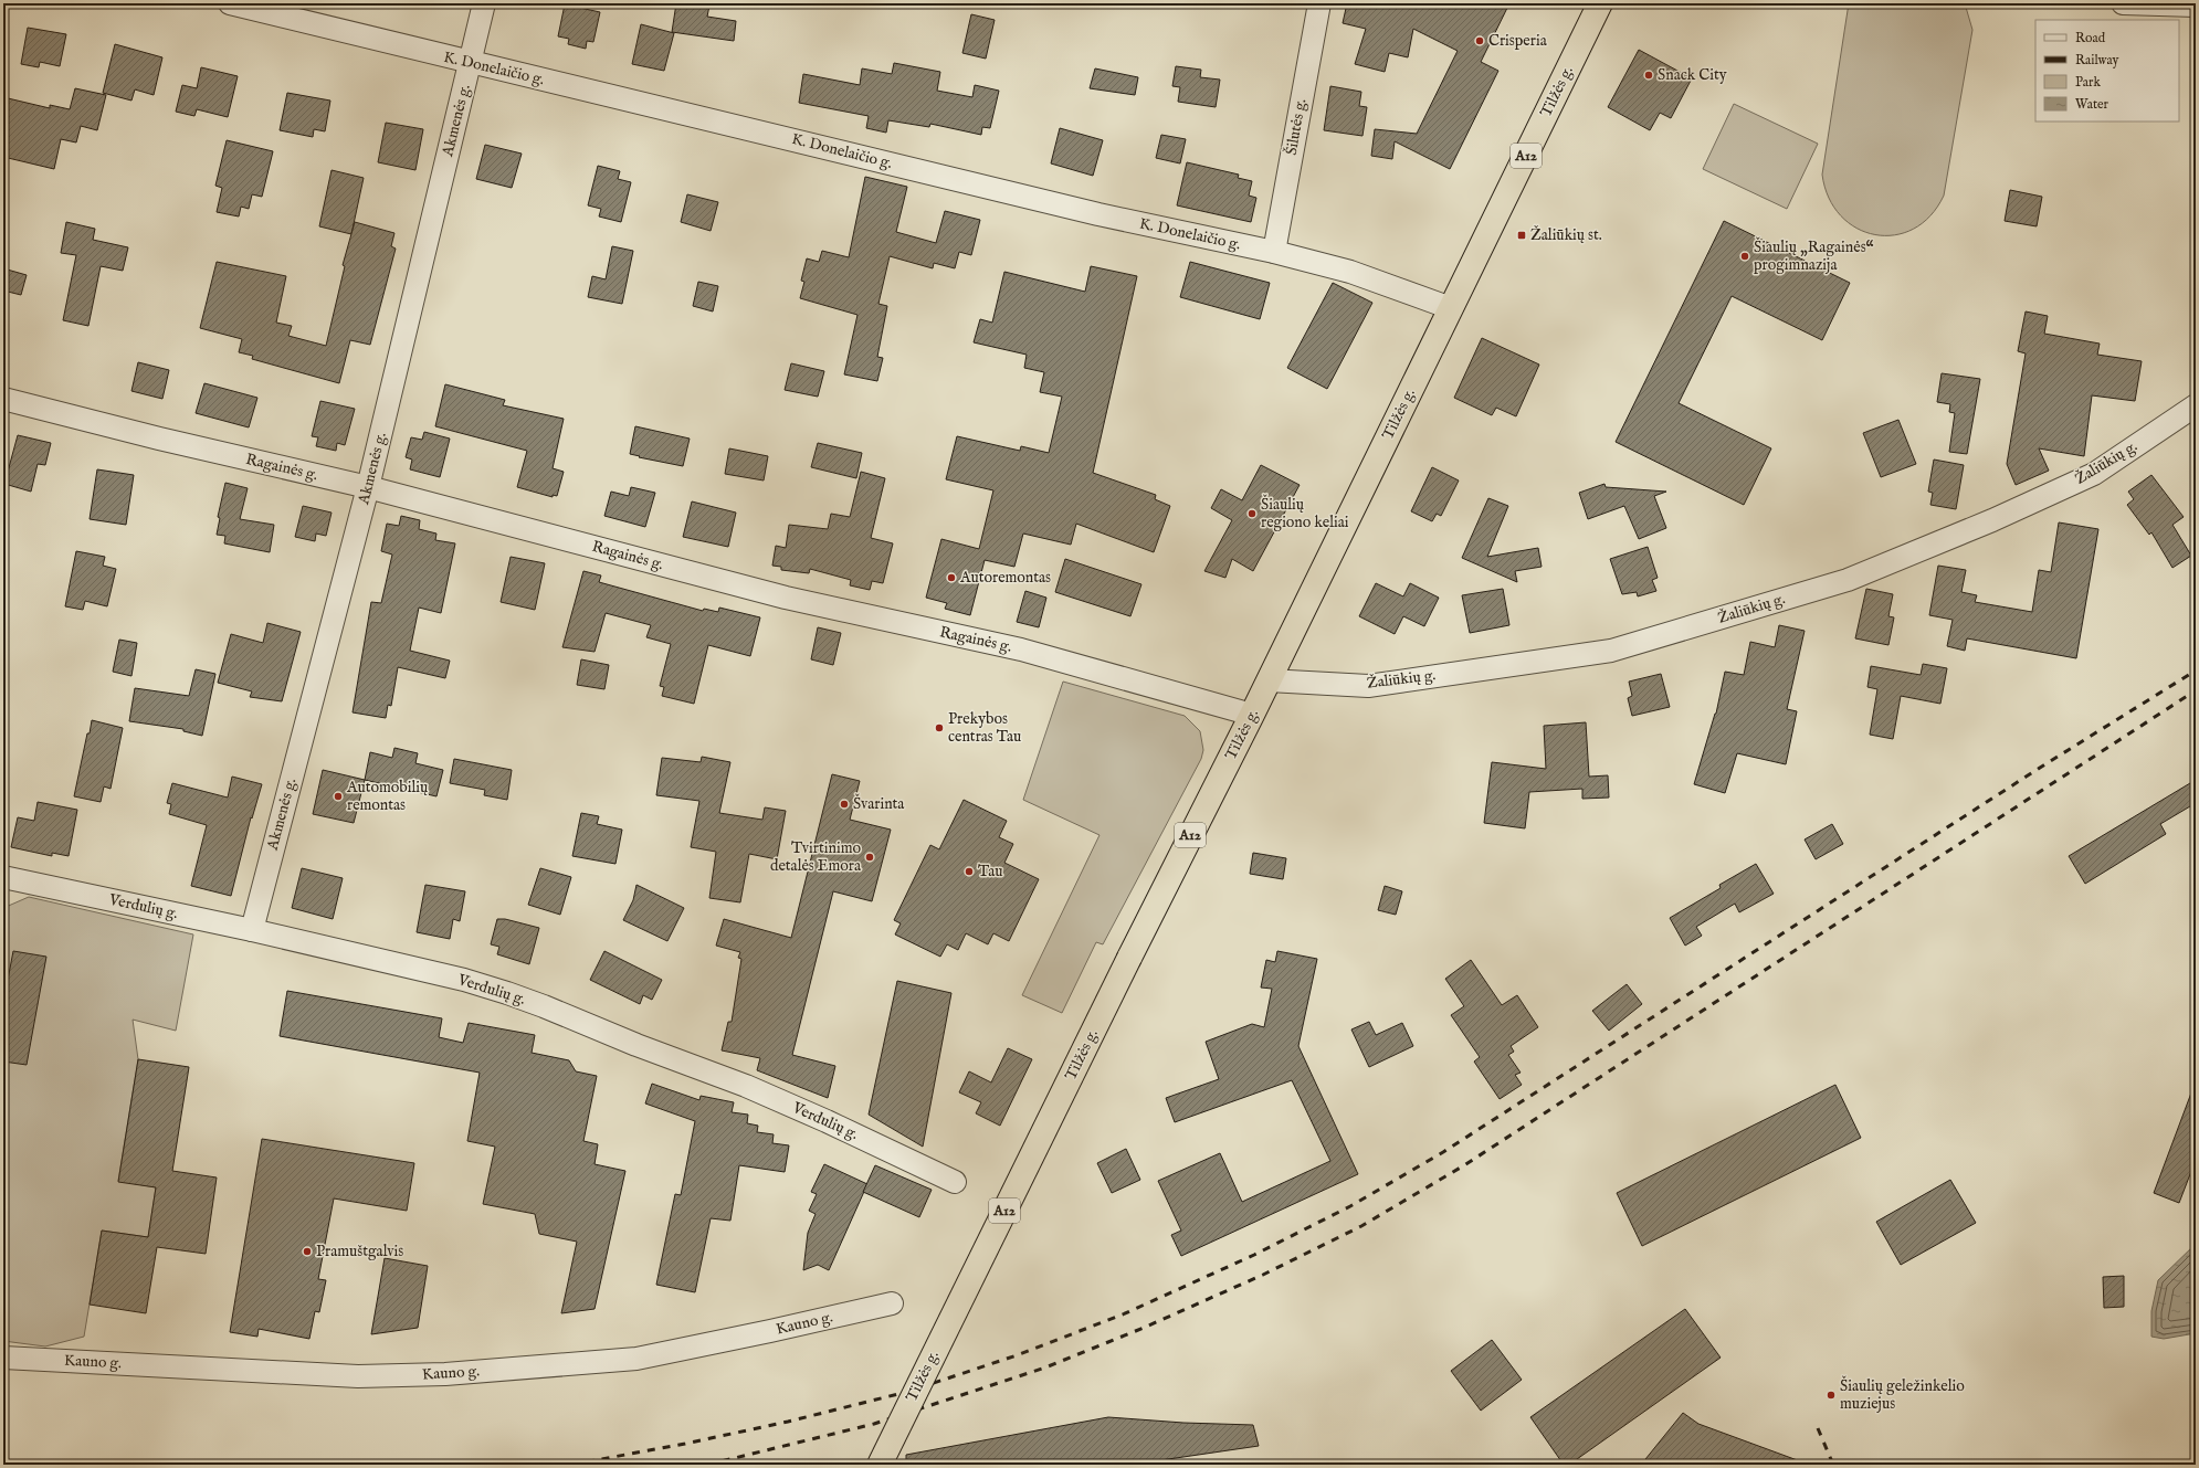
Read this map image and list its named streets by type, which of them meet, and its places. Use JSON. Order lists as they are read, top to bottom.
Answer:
{
  "streets": {
    "highway": ["Tilžės g.", "A12"],
    "street": [
      "K. Donelaičio g.",
      "Akmenės g.",
      "Šilutės g.",
      "Žaliūkių g.",
      "Ragainės g.",
      "Verdulių g.",
      "Kauno g."
    ]
  },
  "crossings": [
    ["K. Donelaičio g.", "Tilžės g."],
    ["K. Donelaičio g.", "Akmenės g."],
    ["K. Donelaičio g.", "Šilutės g."],
    ["Tilžės g.", "Žaliūkių g."],
    ["Tilžės g.", "Ragainės g."],
    ["Akmenės g.", "Ragainės g."],
    ["Akmenės g.", "Verdulių g."]
  ],
  "places": {
    "other": [
      "Crisperia",
      "Snack City",
      "Šiaulių „Ragainės“ progimnazija",
      "Šiaulių regiono keliai",
      "Autoremontas",
      "Prekybos centras Tau",
      "Automobilių remontas",
      "Švarinta",
      "Tvirtinimo detalės Emora",
      "Tau",
      "Pramuštgalvis",
      "Šiaulių geležinkelio muziejus"
    ],
    "transit": ["Žaliūkių st."]
  },
  "legend": [
    "Road",
    "Railway",
    "Park",
    "Water"
  ]
}
